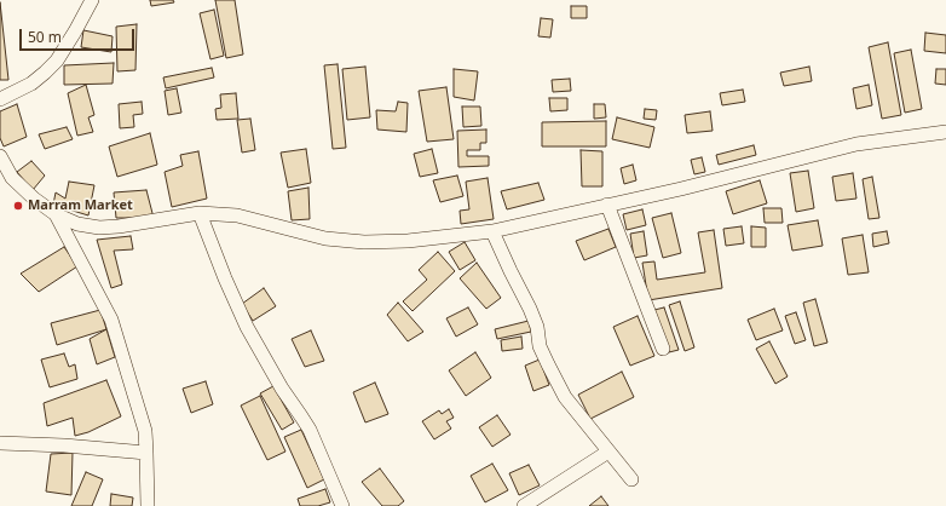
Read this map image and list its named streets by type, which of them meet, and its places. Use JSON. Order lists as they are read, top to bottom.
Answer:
{
  "places": ["Marram Market"],
  "scale_bar": "50 m"
}
